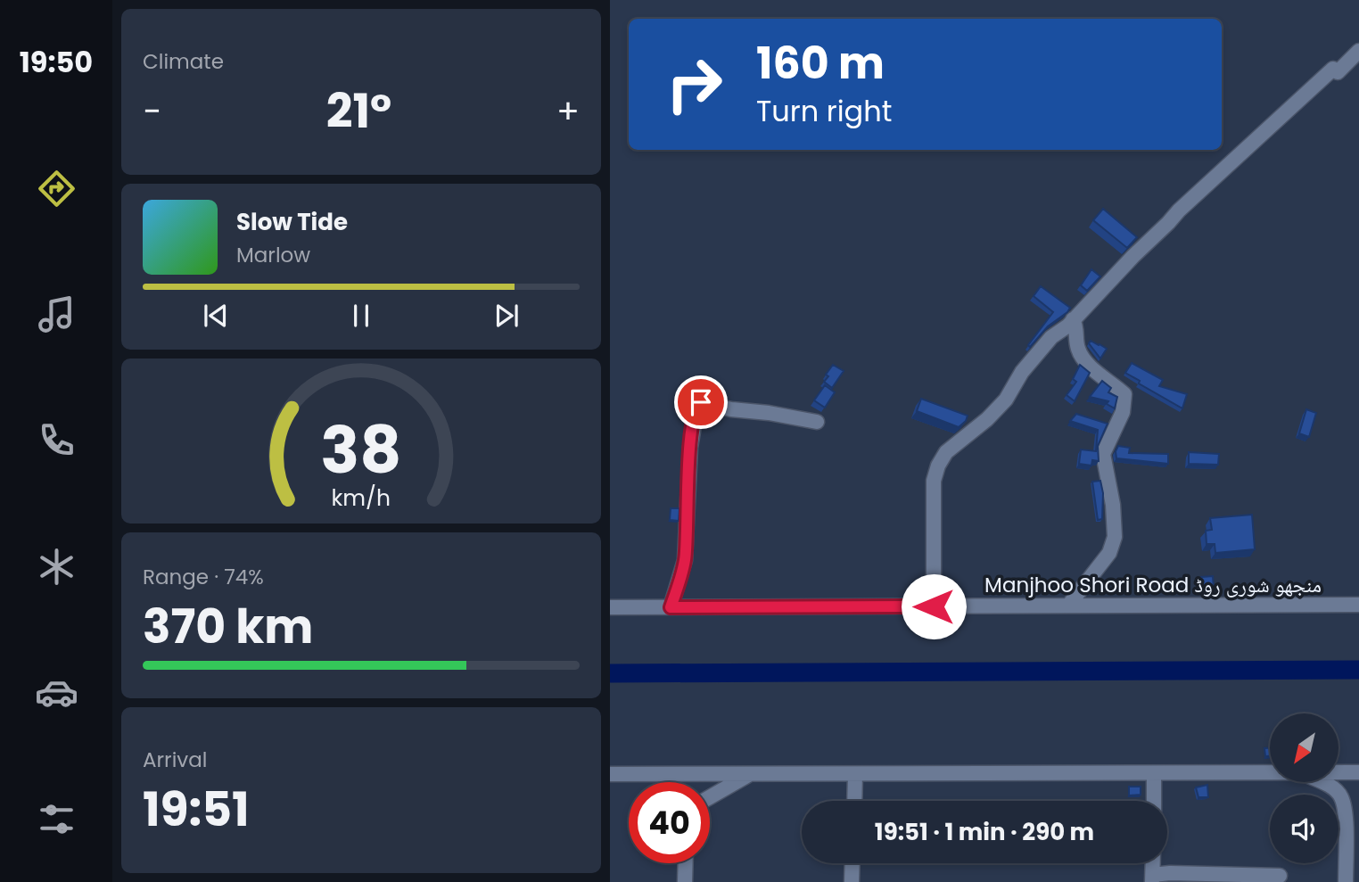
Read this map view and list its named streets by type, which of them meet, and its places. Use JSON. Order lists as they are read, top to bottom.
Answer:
{
  "streets": {
    "street": ["Manjhoo Shori Road منجھو شوری روڈ"]
  },
  "north": "bottom left",
  "page": {
    "tabs": "19:50",
    "tile": [
      "Climate",
      ["Range · 74%", "370 km"],
      ["Arrival", "19:51"]
    ],
    "turn": ["160 m", "Turn right"],
    "heat": ["−", "21°", "+"],
    "song": ["Slow Tide", "Marlow"],
    "limit": "40",
    "trip": "19:51 · 1 min · 290 m",
    "gauge": ["38", "km/h"]
  }
}
